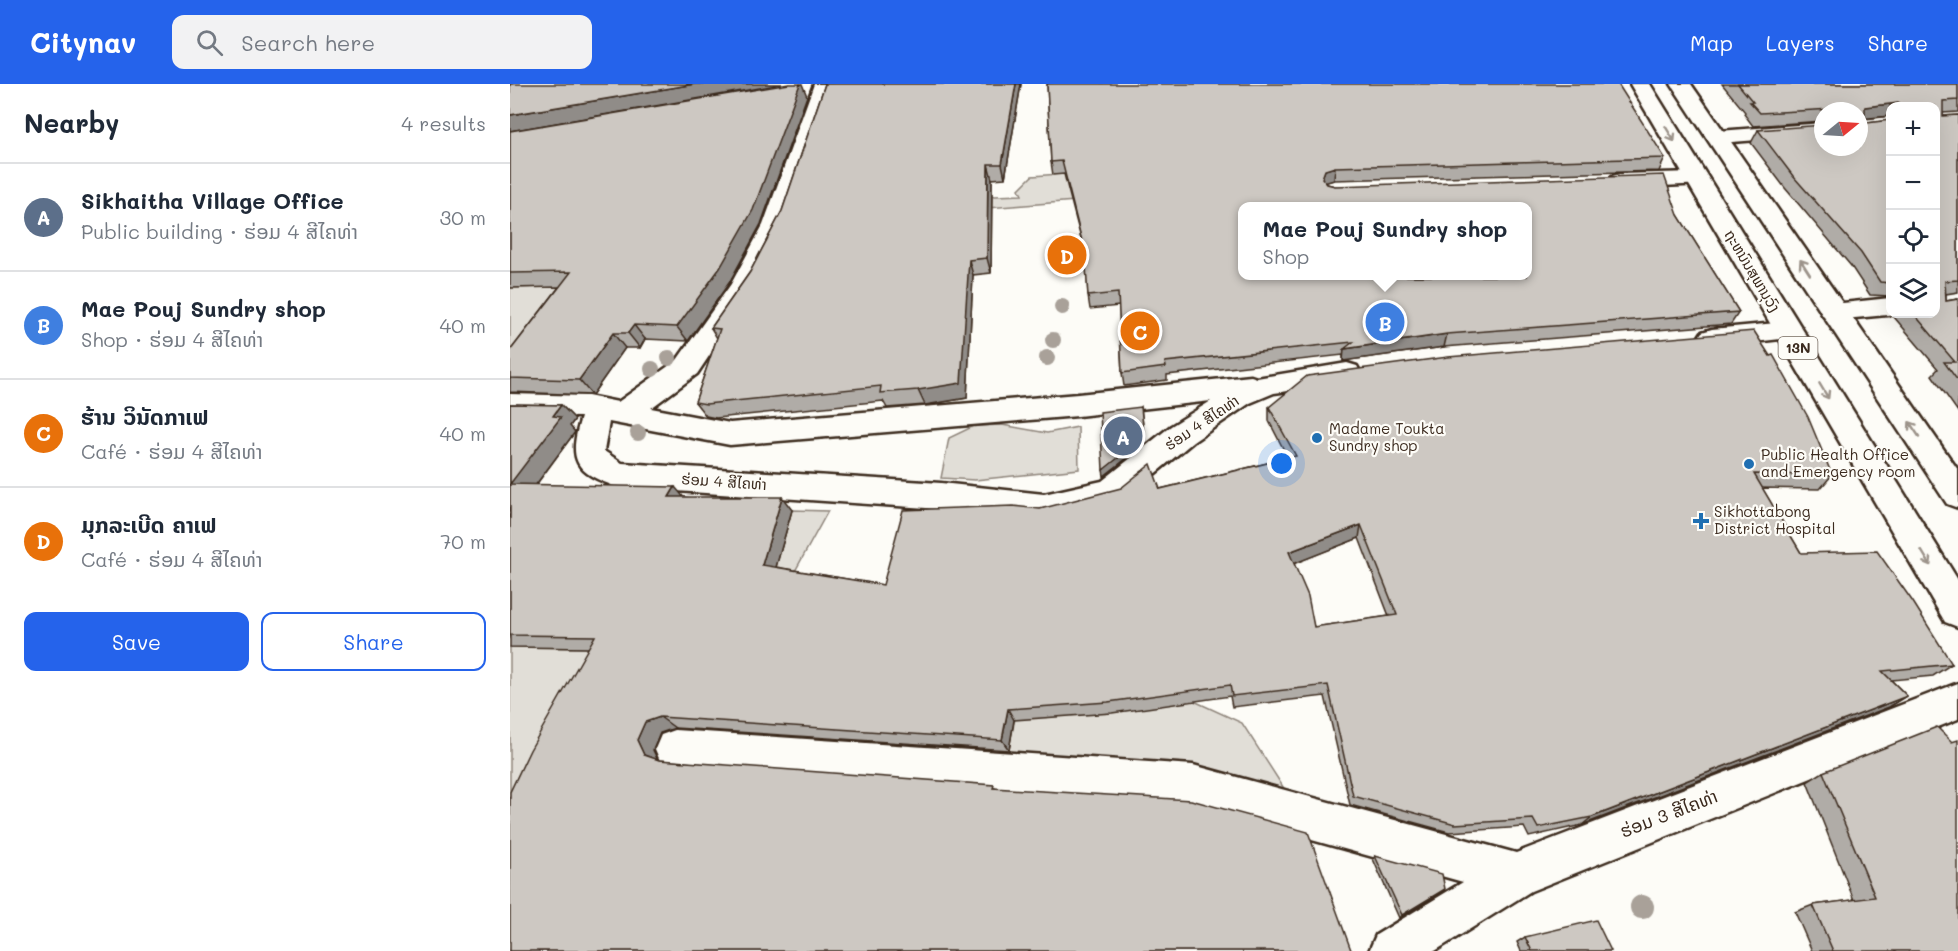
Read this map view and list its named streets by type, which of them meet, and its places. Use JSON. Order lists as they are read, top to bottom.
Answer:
{
  "streets": {
    "main road": [
      "ຖະຫນົນສຸພານຸວົງ",
      "13N",
      "ຮ່ອມ 4 ສີໄຄທ່າ",
      "ຮ່ອມ 3 ສີໄຄທ່າ"
    ]
  },
  "places": {
    "other": ["Madame Toukta Sundry shop", "Public Health Office and Emergency room"],
    "health": ["Sikhottabong District Hospital"]
  },
  "north": "right",
  "page": {
    "header": "Citynav",
    "search": "Search here",
    "nav": ["Map", "Layers", "Share"],
    "heading": ["Nearby", "4 results"],
    "map_buttons": ["+", "−"],
    "list": [
      {
        "mark": "A",
        "name": "Sikhaitha Village Office",
        "note": "Public building · ຮ່ອມ 4 ສີໄຄທ່າ",
        "value": "30 m"
      },
      {
        "mark": "B",
        "name": "Mae Pouj Sundry shop",
        "note": "Shop · ຮ່ອມ 4 ສີໄຄທ່າ",
        "value": "40 m"
      },
      {
        "mark": "C",
        "name": "ຮ້ານ ວິນັດກາເຟ",
        "note": "Café · ຮ່ອມ 4 ສີໄຄທ່າ",
        "value": "40 m"
      },
      {
        "mark": "D",
        "name": "ມຸກລະເບີດ ຄາເຟ",
        "note": "Café · ຮ່ອມ 4 ສີໄຄທ່າ",
        "value": "70 m"
      }
    ],
    "popup": ["Mae Pouj Sundry shop", "Shop"],
    "pins": [
      "D",
      "B",
      "C",
      "A"
    ],
    "buttons": ["Save", "Share"]
  }
}
